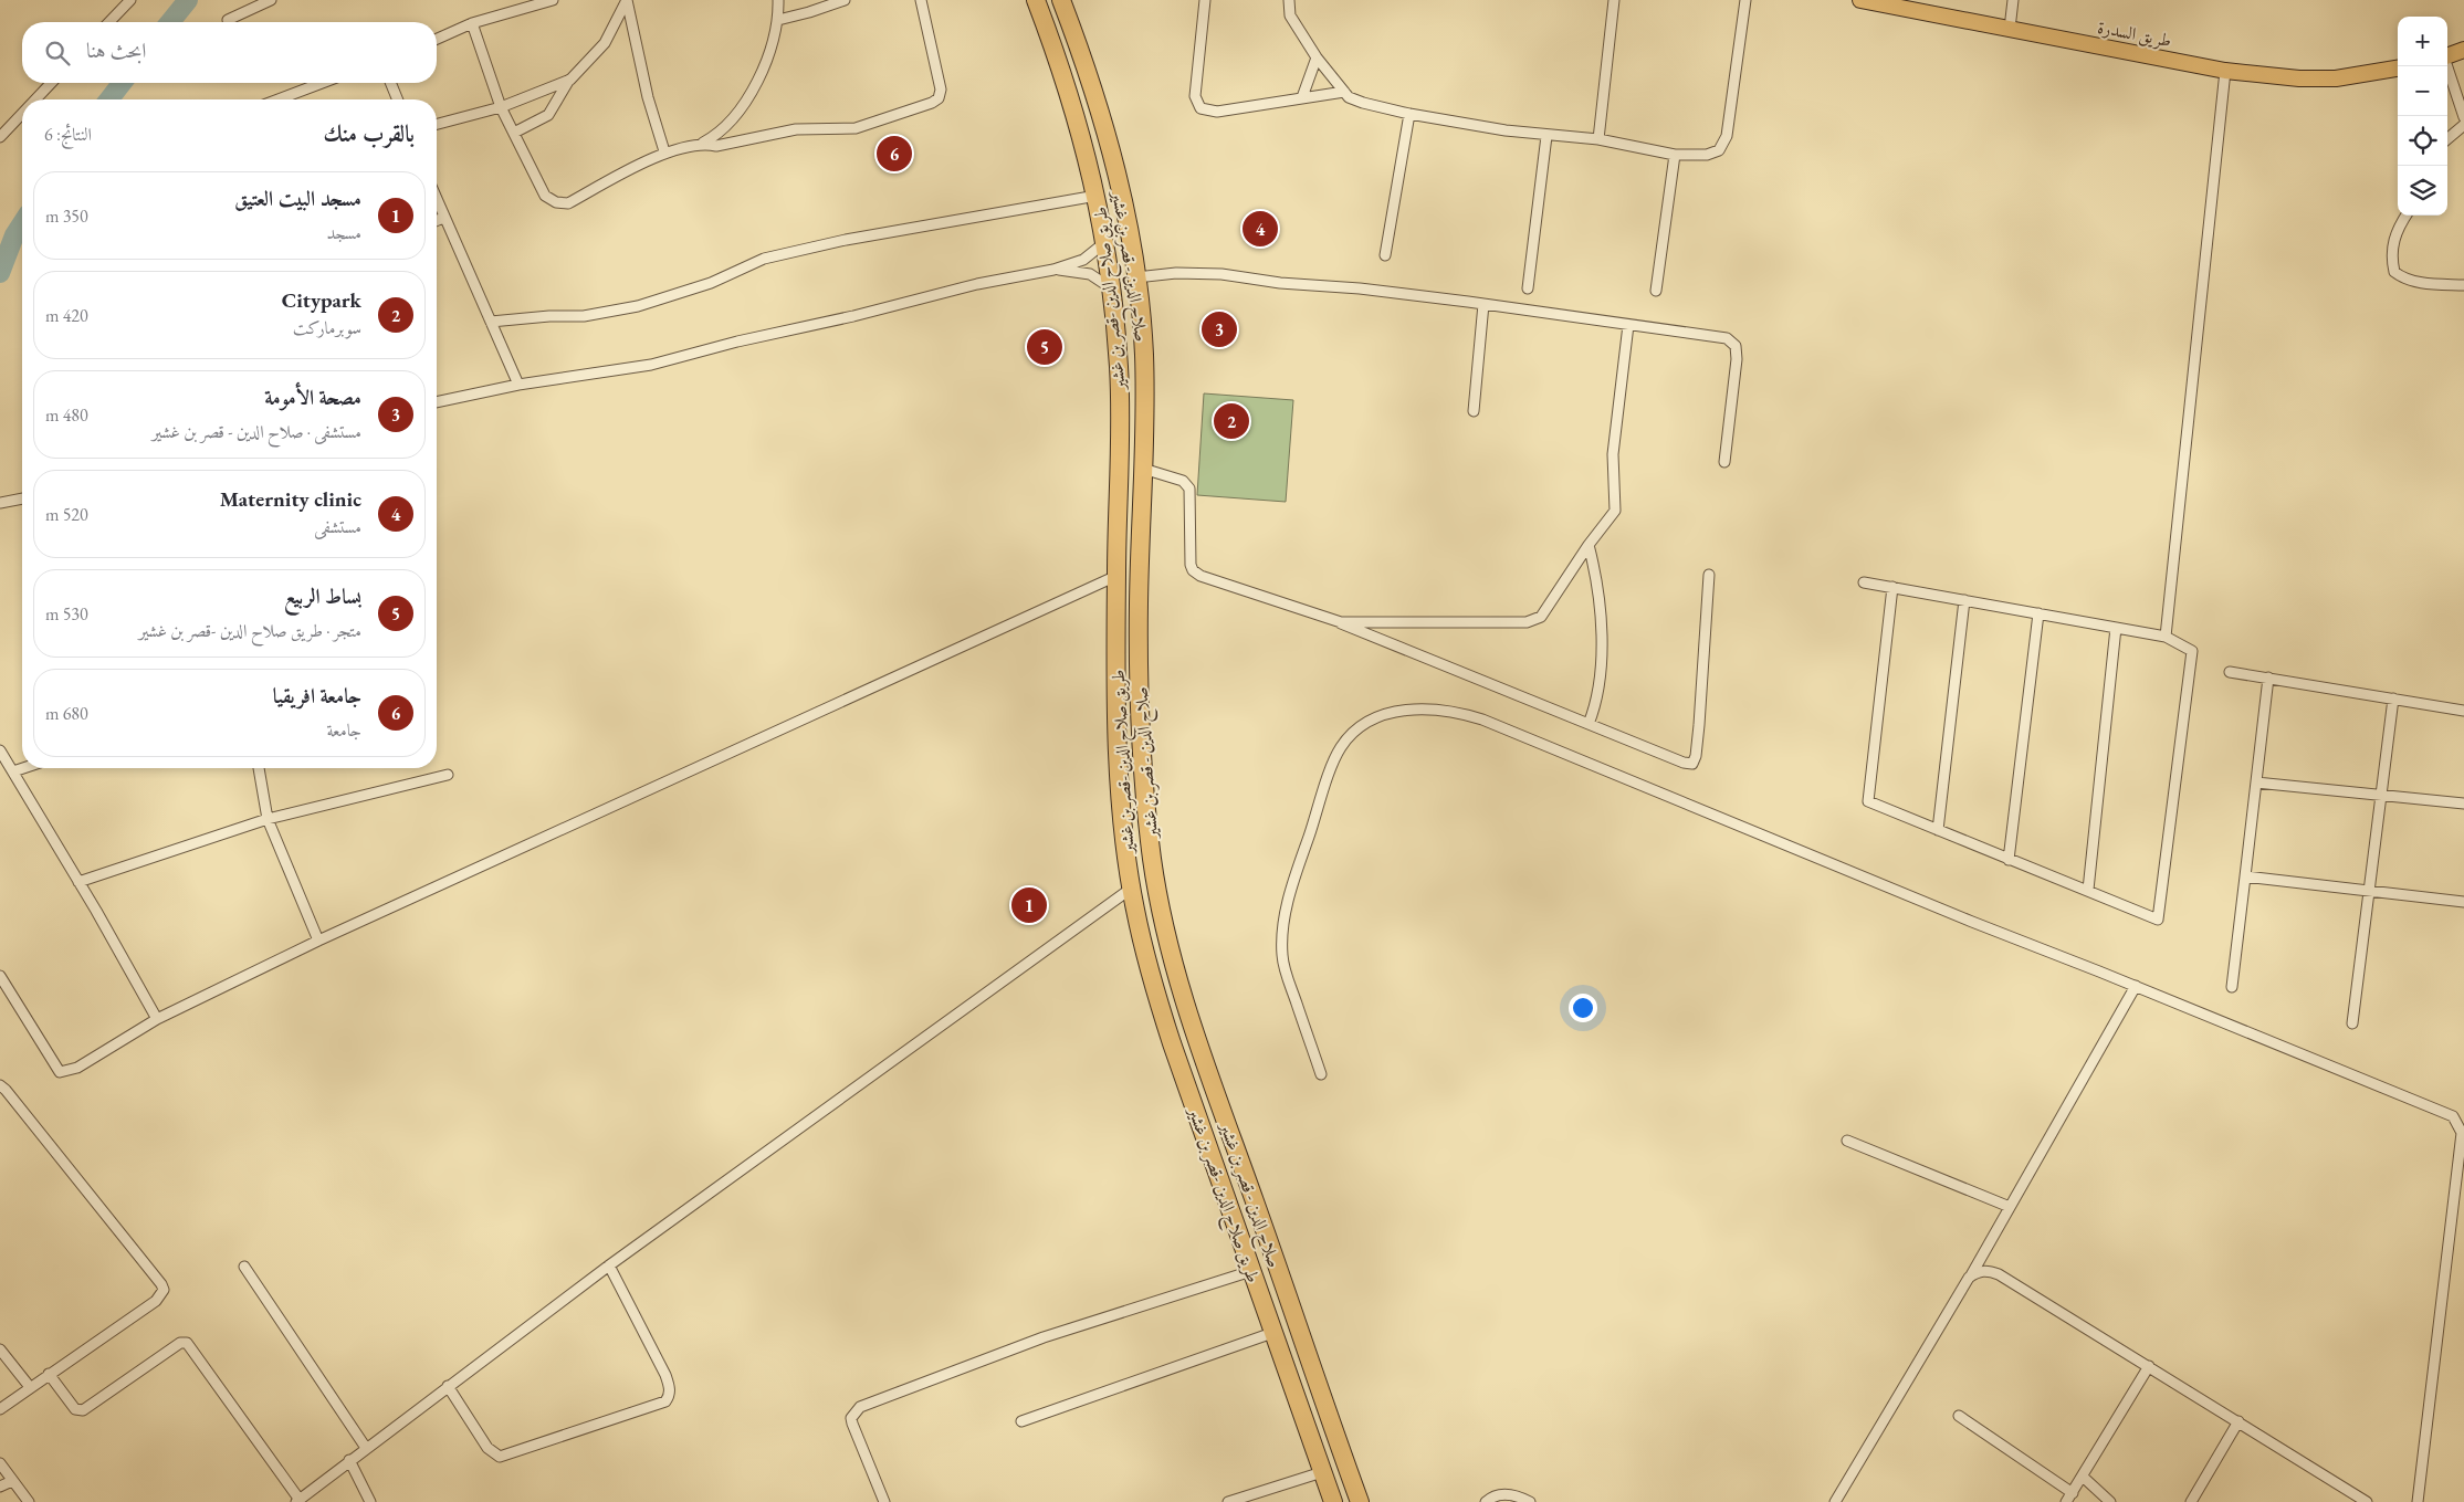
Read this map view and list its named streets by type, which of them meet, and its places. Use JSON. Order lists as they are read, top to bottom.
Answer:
{
  "streets": {
    "highway": ["صلاح الدين - قصر بن غشير", "طريق صلاح الدين -قصر بن غشير"],
    "main road": ["طريق السدرة"]
  },
  "page": {
    "map_buttons": ["+", "−"],
    "search": "ابحث هنا",
    "heading": ["بالقرب منك", "النتائج: 6"],
    "pins": [
      "6",
      "4",
      "3",
      "5",
      "2",
      "1"
    ],
    "list": [
      {
        "mark": "1",
        "name": "مسجد البيت العتيق",
        "note": "مسجد",
        "value": "350 m"
      },
      {
        "mark": "2",
        "name": "Citypark",
        "note": "سوبرماركت",
        "value": "420 m"
      },
      {
        "mark": "3",
        "name": "مصحة الأمومة",
        "note": "مستشفى · صلاح الدين - قصر بن غشير",
        "value": "480 m"
      },
      {
        "mark": "4",
        "name": "Maternity clinic",
        "note": "مستشفى",
        "value": "520 m"
      },
      {
        "mark": "5",
        "name": "بساط الربيع",
        "note": "متجر · طريق صلاح الدين -قصر بن غشير",
        "value": "530 m"
      },
      {
        "mark": "6",
        "name": "جامعة افريقيا",
        "note": "جامعة",
        "value": "680 m"
      }
    ]
  }
}
